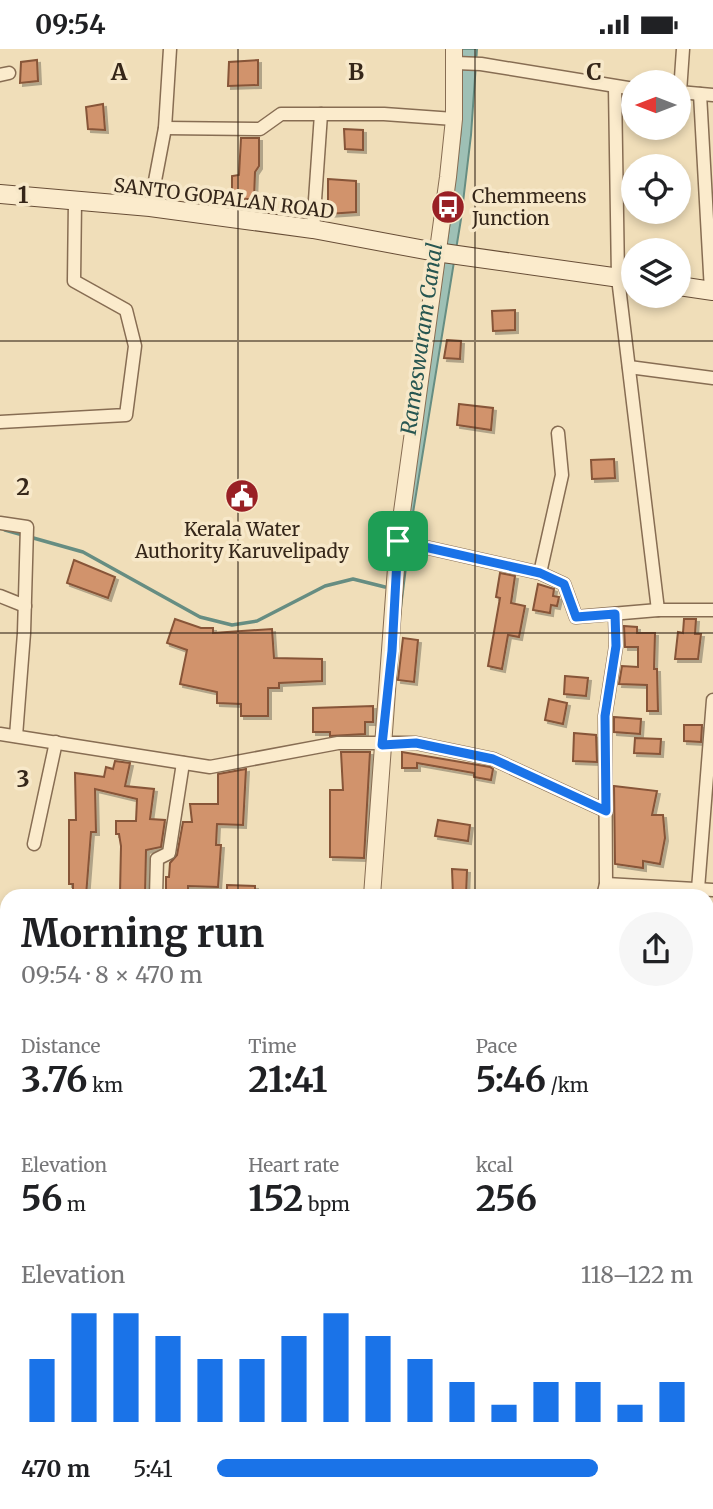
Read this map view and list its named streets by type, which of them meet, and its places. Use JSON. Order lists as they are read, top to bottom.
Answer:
{
  "streets": {
    "main road": ["SANTO GOPALAN ROAD"]
  },
  "water": ["Rameswaram Canal"],
  "places": {
    "bus stop": ["Chemmeens Junction"],
    "public building": ["Kerala Water Authority Karuvelipady"]
  },
  "north": "left",
  "page": {
    "status": "09:54",
    "heading": ["Morning run", "09:54 · 8 × 470 m"],
    "stats": [
      ["Distance", "3.76 km"],
      ["Time", "21:41"],
      ["Pace", "5:46 /km"],
      ["Elevation", "56 m"],
      ["Heart rate", "152 bpm"],
      ["kcal", "256"]
    ],
    "chart": ["Elevation", "118–122 m"],
    "list": [
      {
        "name": "470 m",
        "note": "5:41"
      }
    ]
  },
  "grid": {
    "columns": ["A", "B", "C"],
    "rows": ["1", "2", "3"]
  }
}
